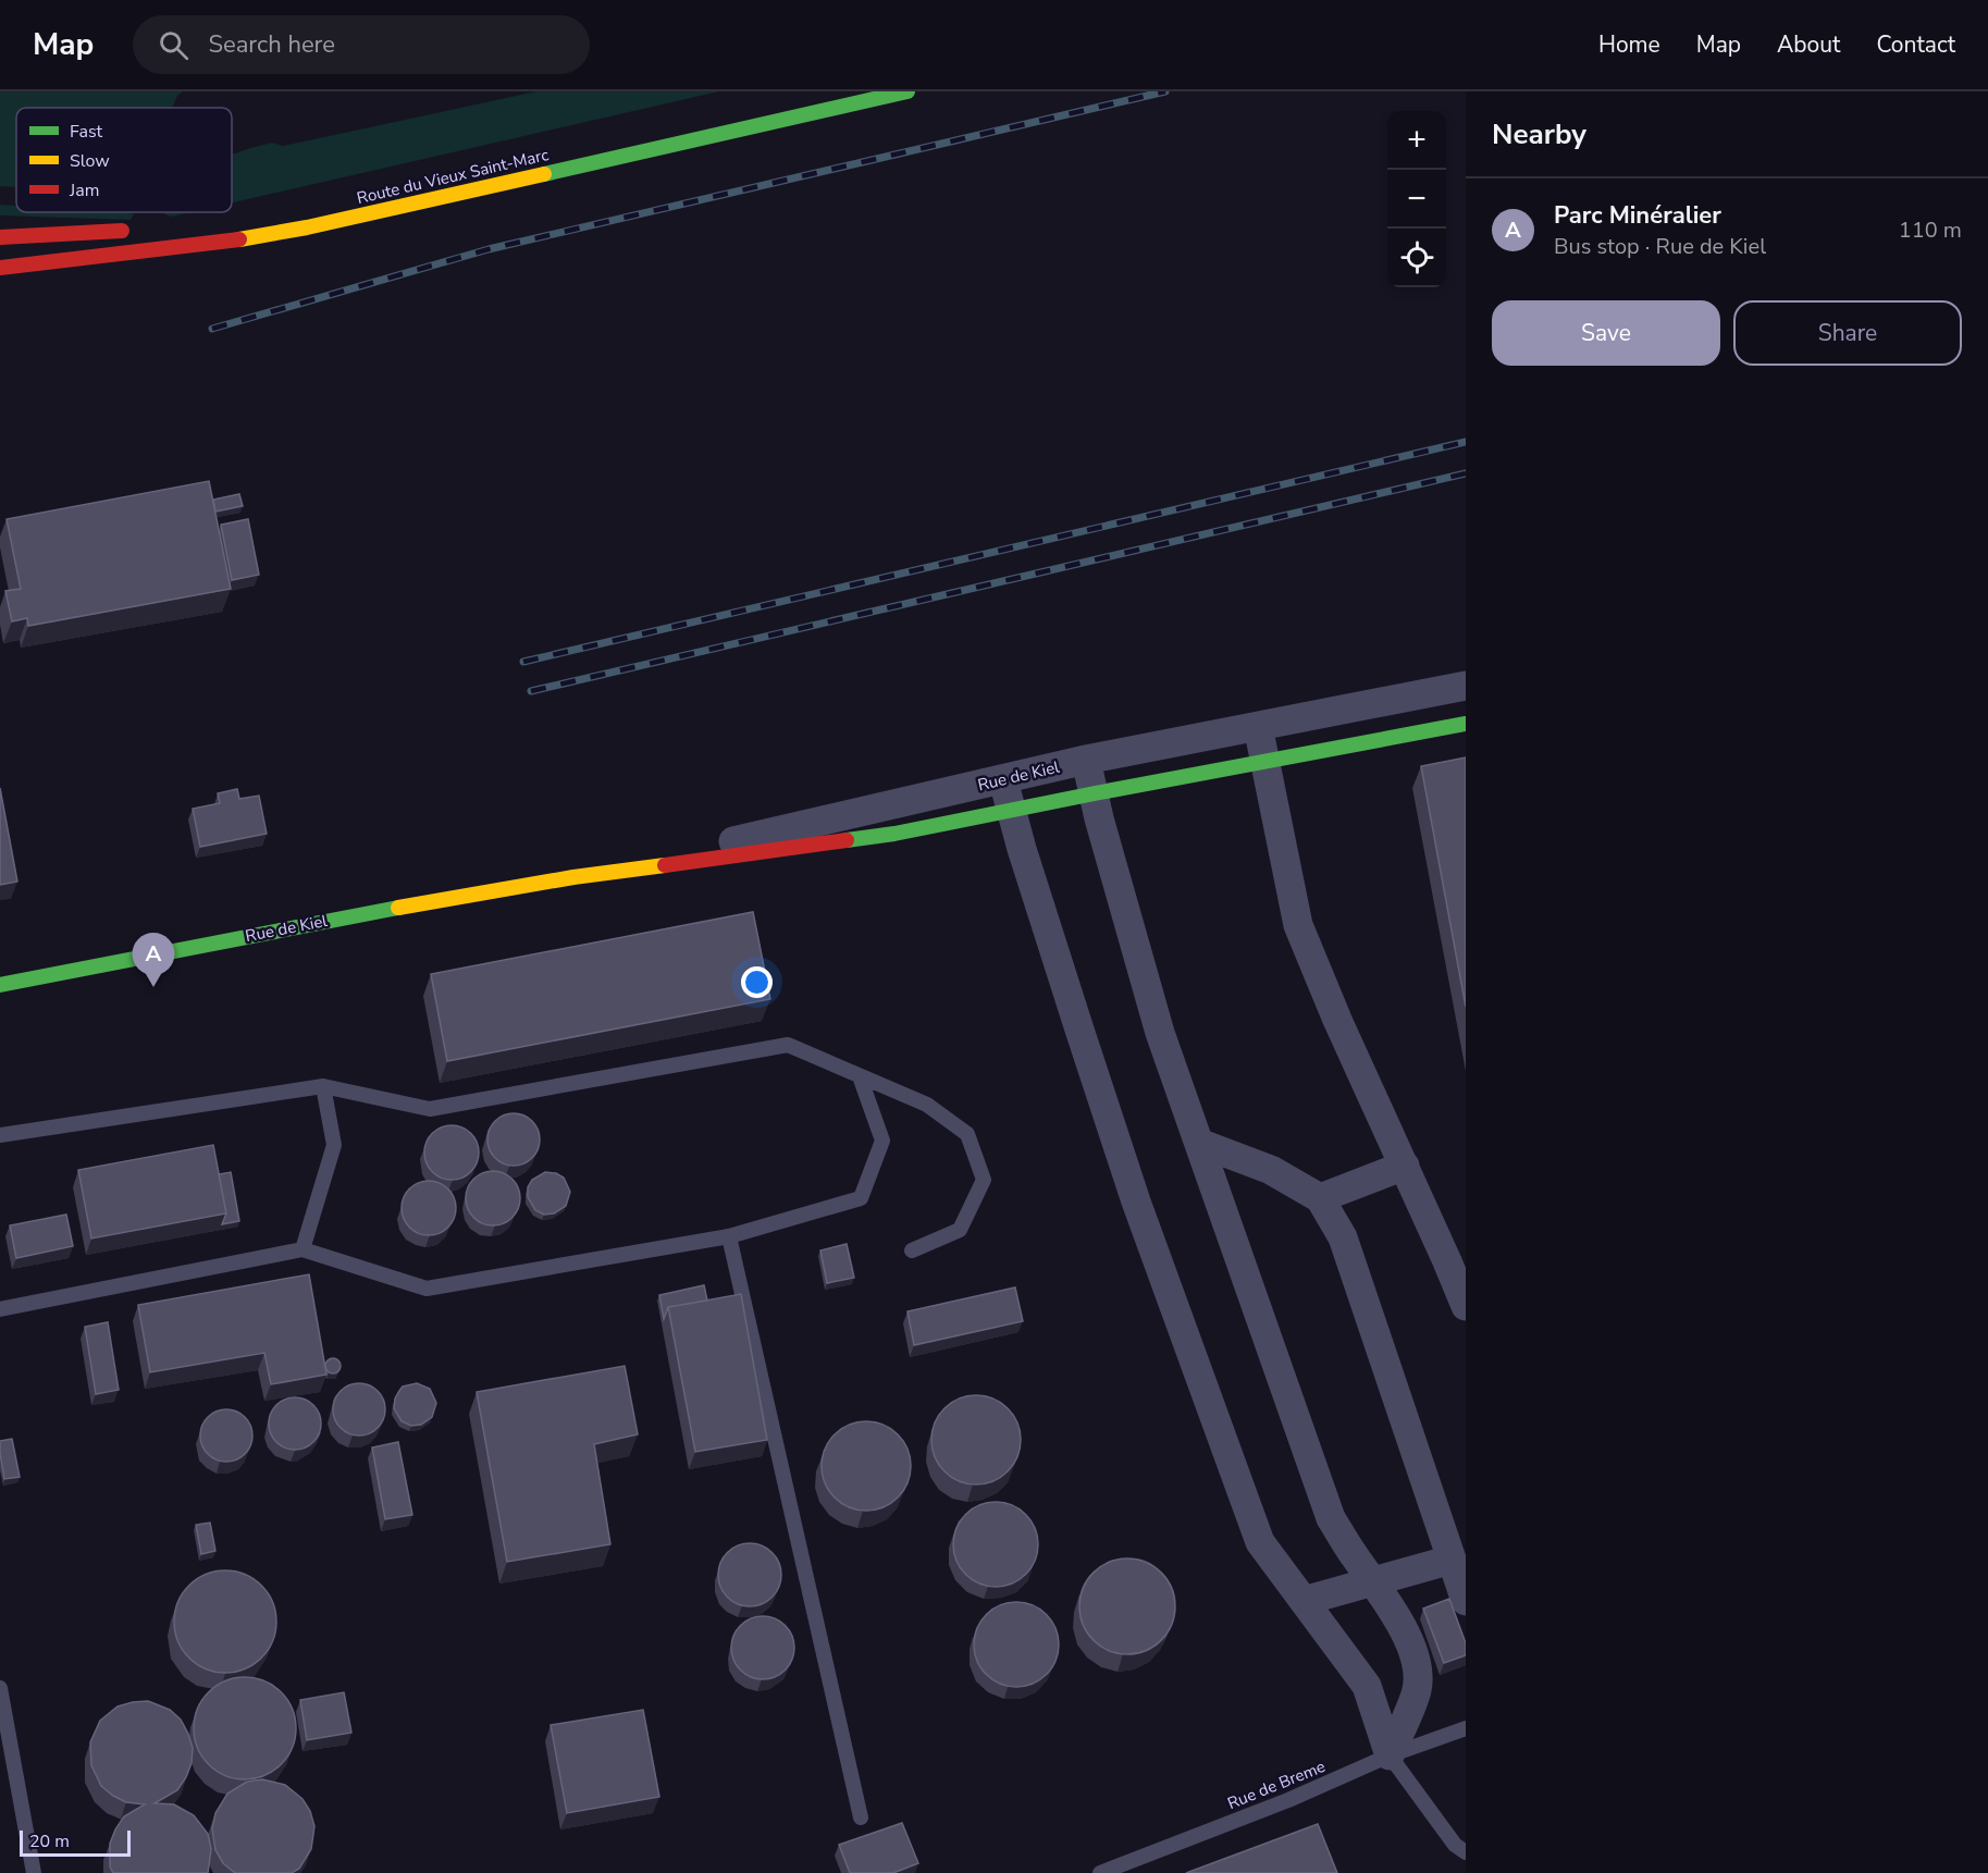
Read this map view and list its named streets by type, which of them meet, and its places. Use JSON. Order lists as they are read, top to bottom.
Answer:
{
  "streets": {
    "street": ["Route du Vieux Saint-Marc", "Rue de Kiel"],
    "lane": ["Rue de Breme"]
  },
  "legend": ["Fast", "Slow", "Jam"],
  "scale_bar": "20 m",
  "page": {
    "header": "Map",
    "search": "Search here",
    "nav": [
      "Home",
      "Map",
      "About",
      "Contact"
    ],
    "heading": "Nearby",
    "map_buttons": ["+", "−"],
    "list": [
      {
        "mark": "A",
        "name": "Parc Minéralier",
        "note": "Bus stop · Rue de Kiel",
        "value": "110 m"
      }
    ],
    "buttons": ["Save", "Share"],
    "pins": "A",
    "scale": "20 m"
  }
}
